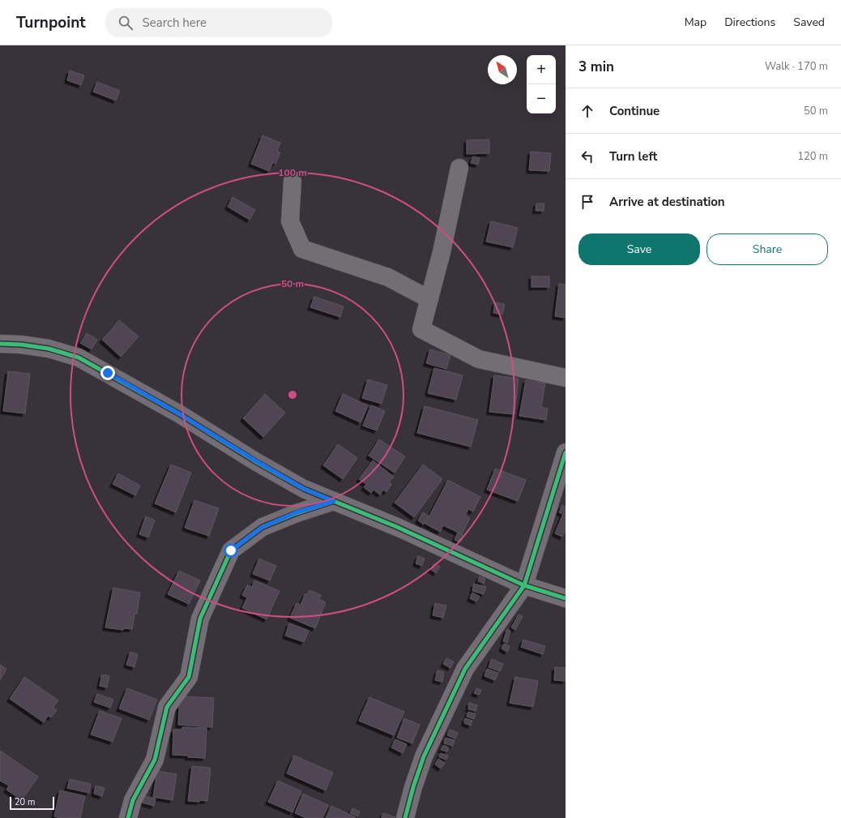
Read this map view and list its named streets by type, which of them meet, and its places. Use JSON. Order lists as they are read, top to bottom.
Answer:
{
  "scale_bar": "20 m",
  "north": "top left",
  "page": {
    "header": "Turnpoint",
    "search": "Search here",
    "nav": ["Map", "Directions", "Saved"],
    "heading": ["3 min", "Walk · 170 m"],
    "map_buttons": ["+", "−"],
    "list": [
      ["Continue", "50 m"],
      ["Turn left", "120 m"],
      "Arrive at destination"
    ],
    "buttons": ["Save", "Share"],
    "scale": "20 m"
  },
  "rings": ["100 m", "50 m"]
}
